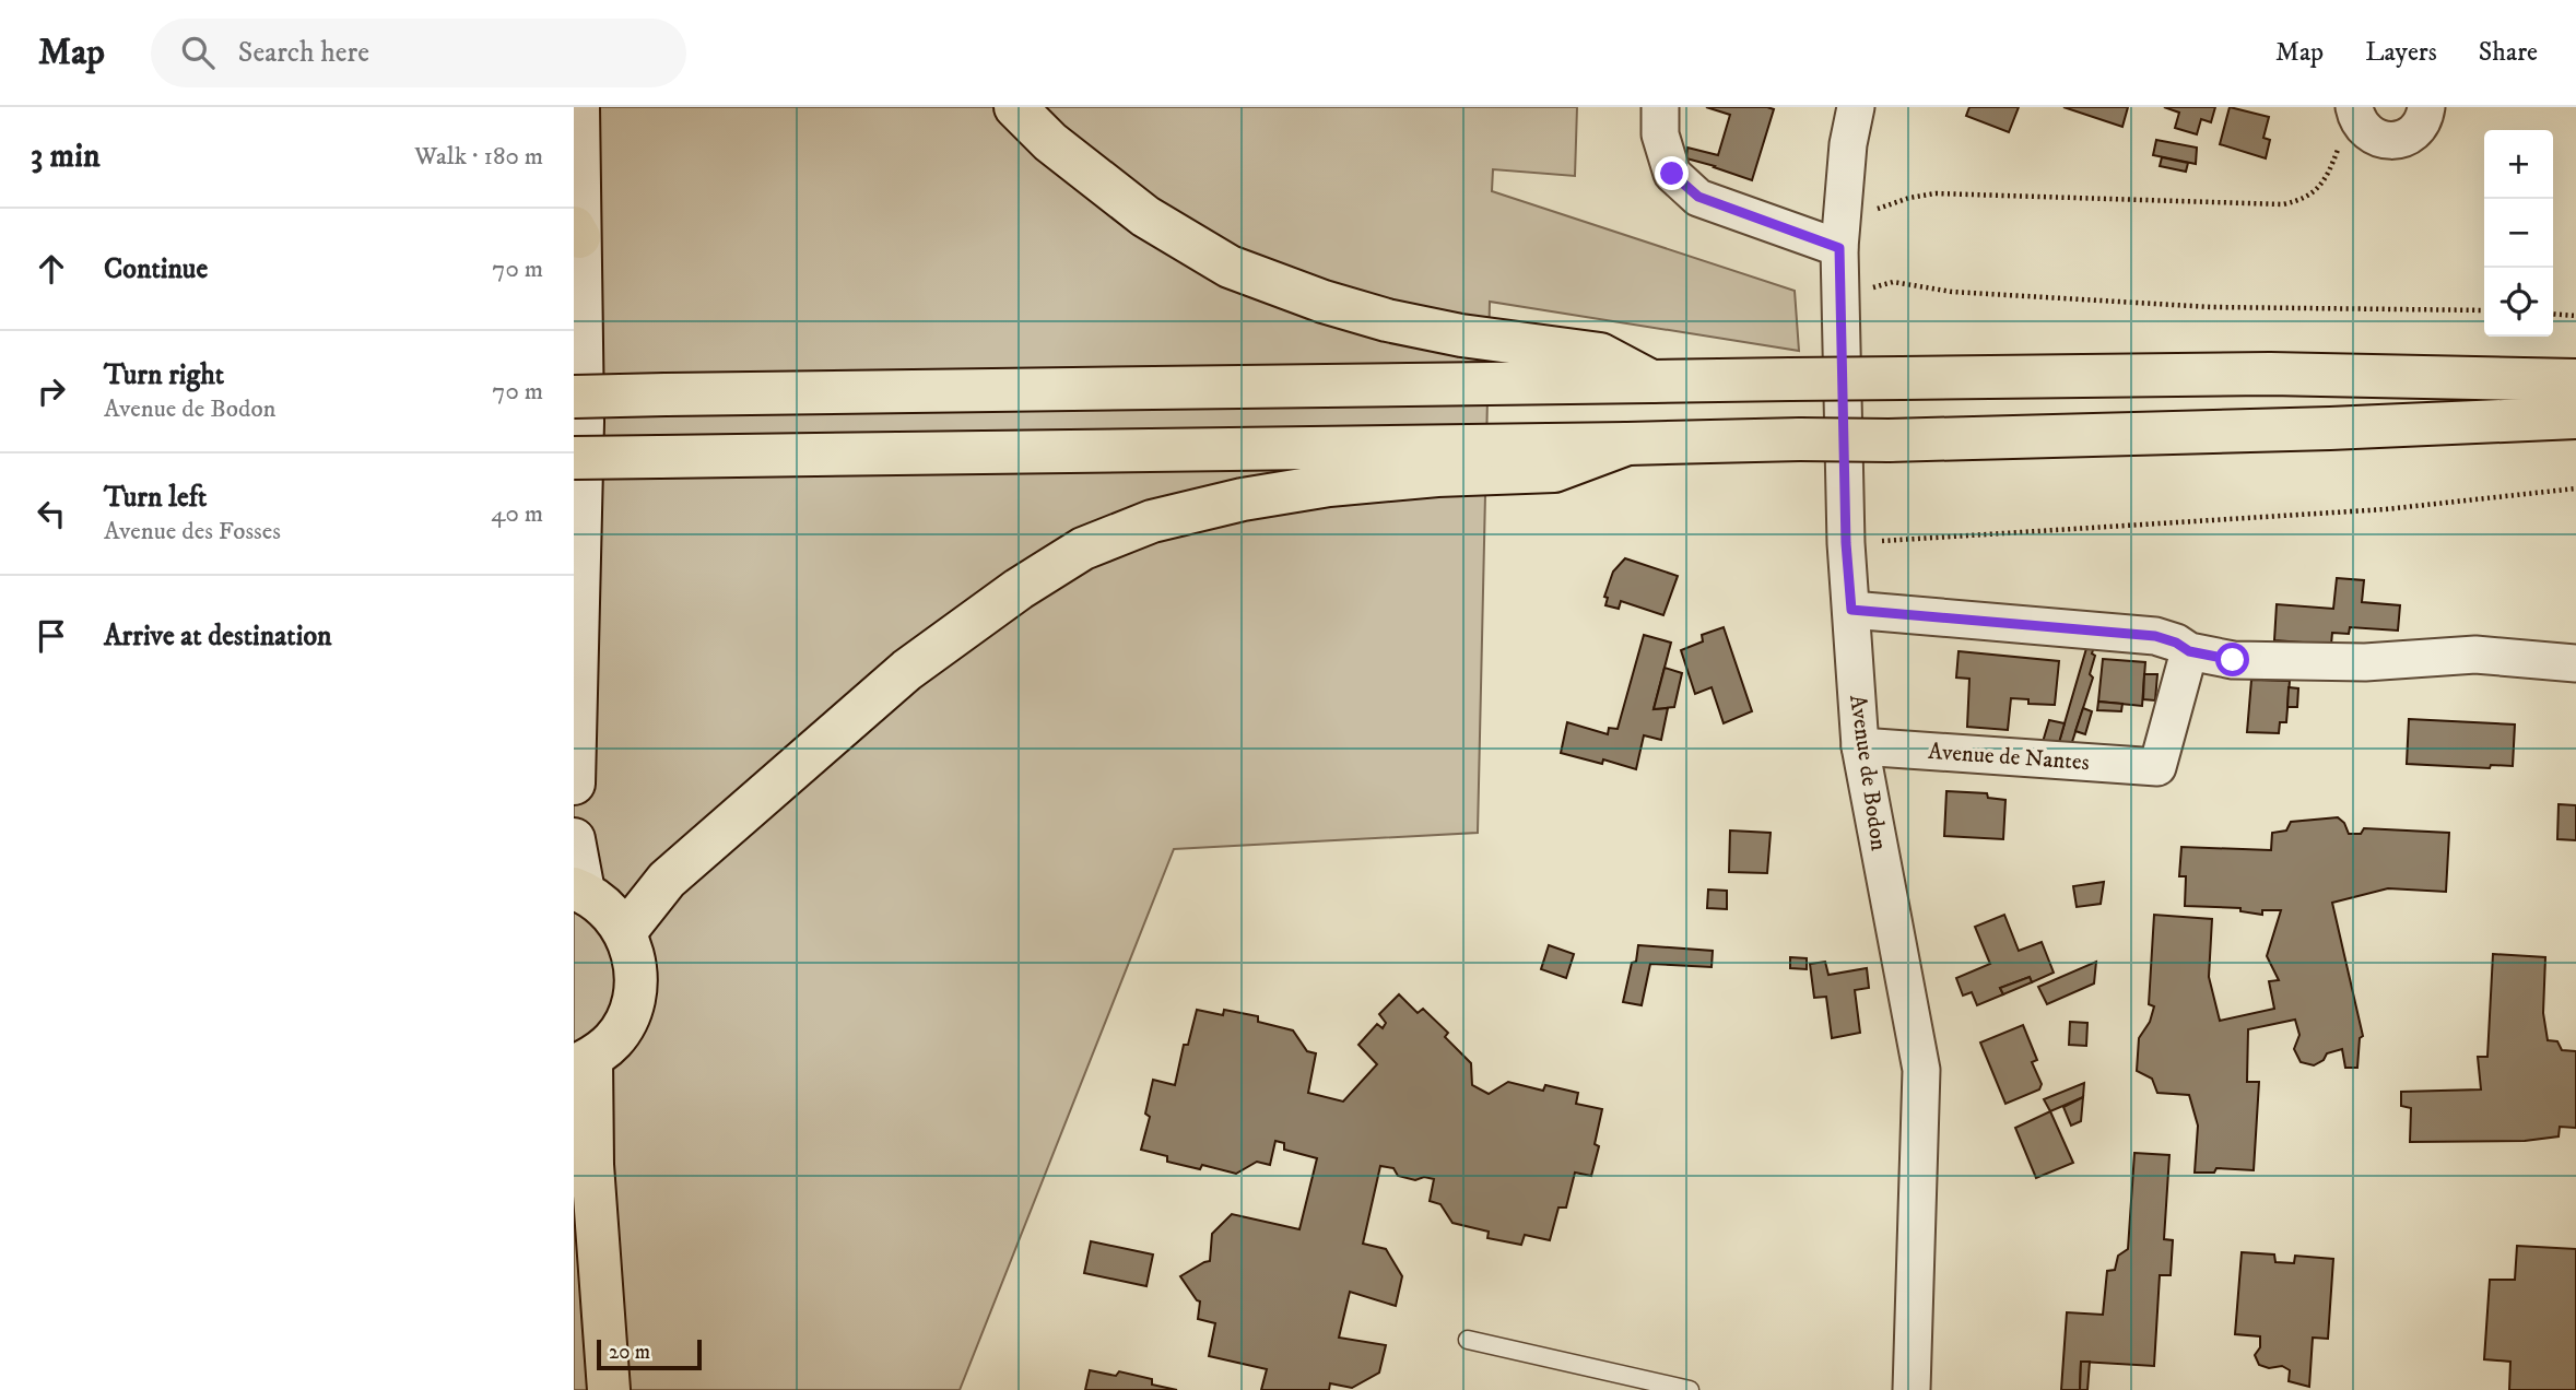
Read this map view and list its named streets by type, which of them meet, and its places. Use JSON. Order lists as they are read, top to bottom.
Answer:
{
  "streets": {
    "street": ["Avenue de Nantes", "Avenue de Bodon"]
  },
  "crossings": [
    ["Avenue de Nantes", "Avenue de Bodon"]
  ],
  "scale_bar": "20 m",
  "page": {
    "header": "Map",
    "search": "Search here",
    "nav": ["Map", "Layers", "Share"],
    "heading": ["3 min", "Walk · 180 m"],
    "map_buttons": ["+", "−"],
    "list": [
      ["Continue", "70 m"],
      ["Turn right", "Avenue de Bodon", "70 m"],
      ["Turn left", "Avenue des Fosses", "40 m"],
      "Arrive at destination"
    ],
    "scale": "20 m"
  }
}
